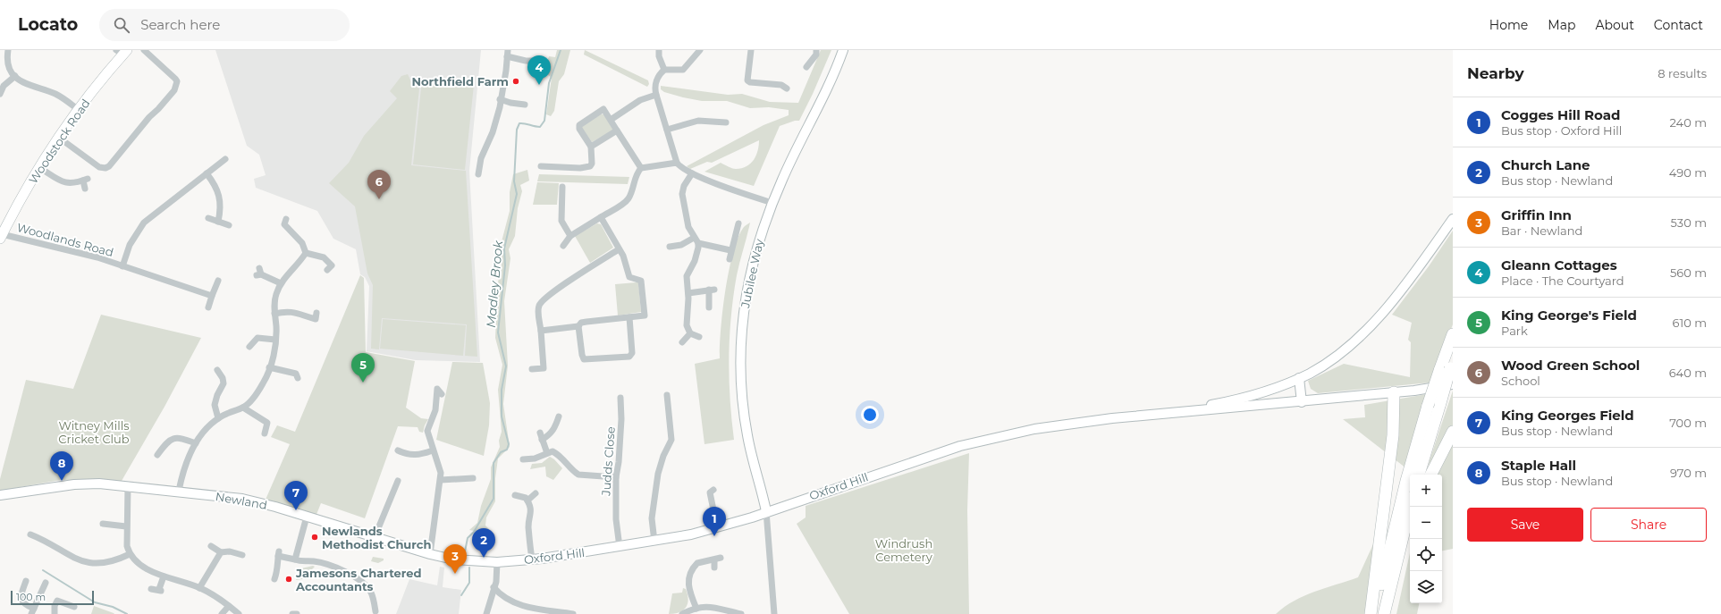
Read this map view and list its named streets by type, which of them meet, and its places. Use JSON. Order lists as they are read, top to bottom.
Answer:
{
  "streets": {
    "main road": [
      "Woodstock Road",
      "Jubilee Way",
      "Oxford Hill",
      "Newland"
    ],
    "street": ["Woodlands Road", "Judds Close"]
  },
  "crossings": [
    ["Woodstock Road", "Woodlands Road"],
    ["Jubilee Way", "Oxford Hill"],
    ["Judds Close", "Oxford Hill"],
    ["Oxford Hill", "Newland"]
  ],
  "water": ["Madley Brook"],
  "parks": ["Witney Mills Cricket Club", "Windrush Cemetery"],
  "places": ["Northfield Farm", "Newlands Methodist Church", "Jamesons Chartered Accountants"],
  "scale_bar": "100 m",
  "page": {
    "header": "Locato",
    "search": "Search here",
    "nav": [
      "Home",
      "Map",
      "About",
      "Contact"
    ],
    "heading": ["Nearby", "8 results"],
    "pins": [
      "4",
      "6",
      "5",
      "8",
      "7",
      "1",
      "2",
      "3"
    ],
    "list": [
      {
        "mark": "1",
        "name": "Cogges Hill Road",
        "note": "Bus stop · Oxford Hill",
        "value": "240 m"
      },
      {
        "mark": "2",
        "name": "Church Lane",
        "note": "Bus stop · Newland",
        "value": "490 m"
      },
      {
        "mark": "3",
        "name": "Griffin Inn",
        "note": "Bar · Newland",
        "value": "530 m"
      },
      {
        "mark": "4",
        "name": "Gleann Cottages",
        "note": "Place · The Courtyard",
        "value": "560 m"
      },
      {
        "mark": "5",
        "name": "King George's Field",
        "note": "Park",
        "value": "610 m"
      },
      {
        "mark": "6",
        "name": "Wood Green School",
        "note": "School",
        "value": "640 m"
      },
      {
        "mark": "7",
        "name": "King Georges Field",
        "note": "Bus stop · Newland",
        "value": "700 m"
      },
      {
        "mark": "8",
        "name": "Staple Hall",
        "note": "Bus stop · Newland",
        "value": "970 m"
      }
    ],
    "map_buttons": ["+", "−"],
    "buttons": ["Save", "Share"],
    "scale": "100 m"
  }
}
